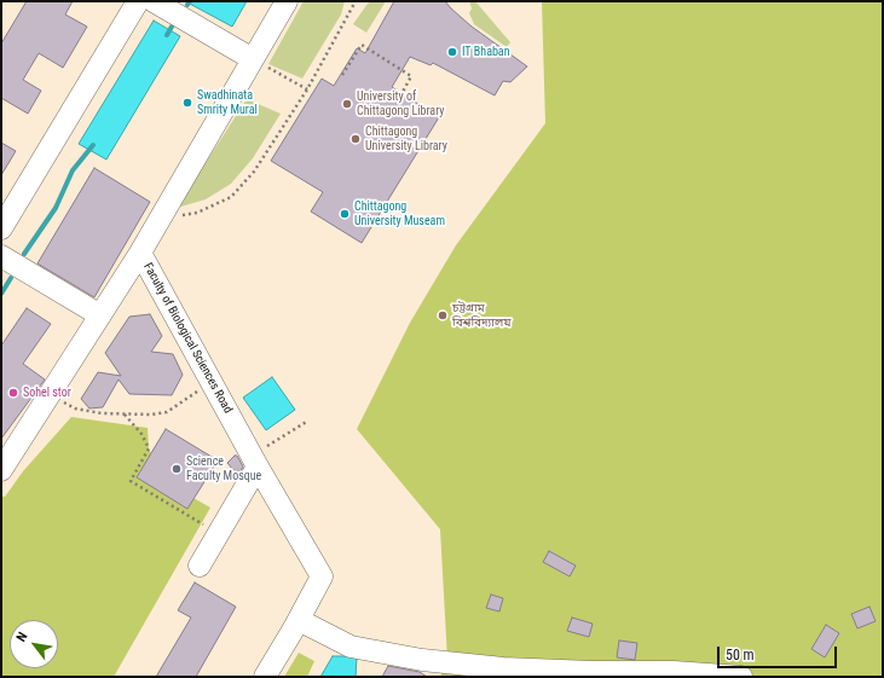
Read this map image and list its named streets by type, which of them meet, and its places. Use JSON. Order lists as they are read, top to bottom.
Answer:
{
  "streets": {
    "street": ["Faculty of Biological Sciences Road"]
  },
  "places": [
    "IT Bhaban",
    "Swadhinata Smrity Mural",
    "University of Chittagong Library",
    "Chittagong University Library",
    "Chittagong University Museam",
    "চট্টগ্রাম বিশ্ববিদ্যালয়",
    "Sohel stor",
    "Science Faculty Mosque"
  ],
  "scale_bar": "50 m",
  "north": "top left"
}
